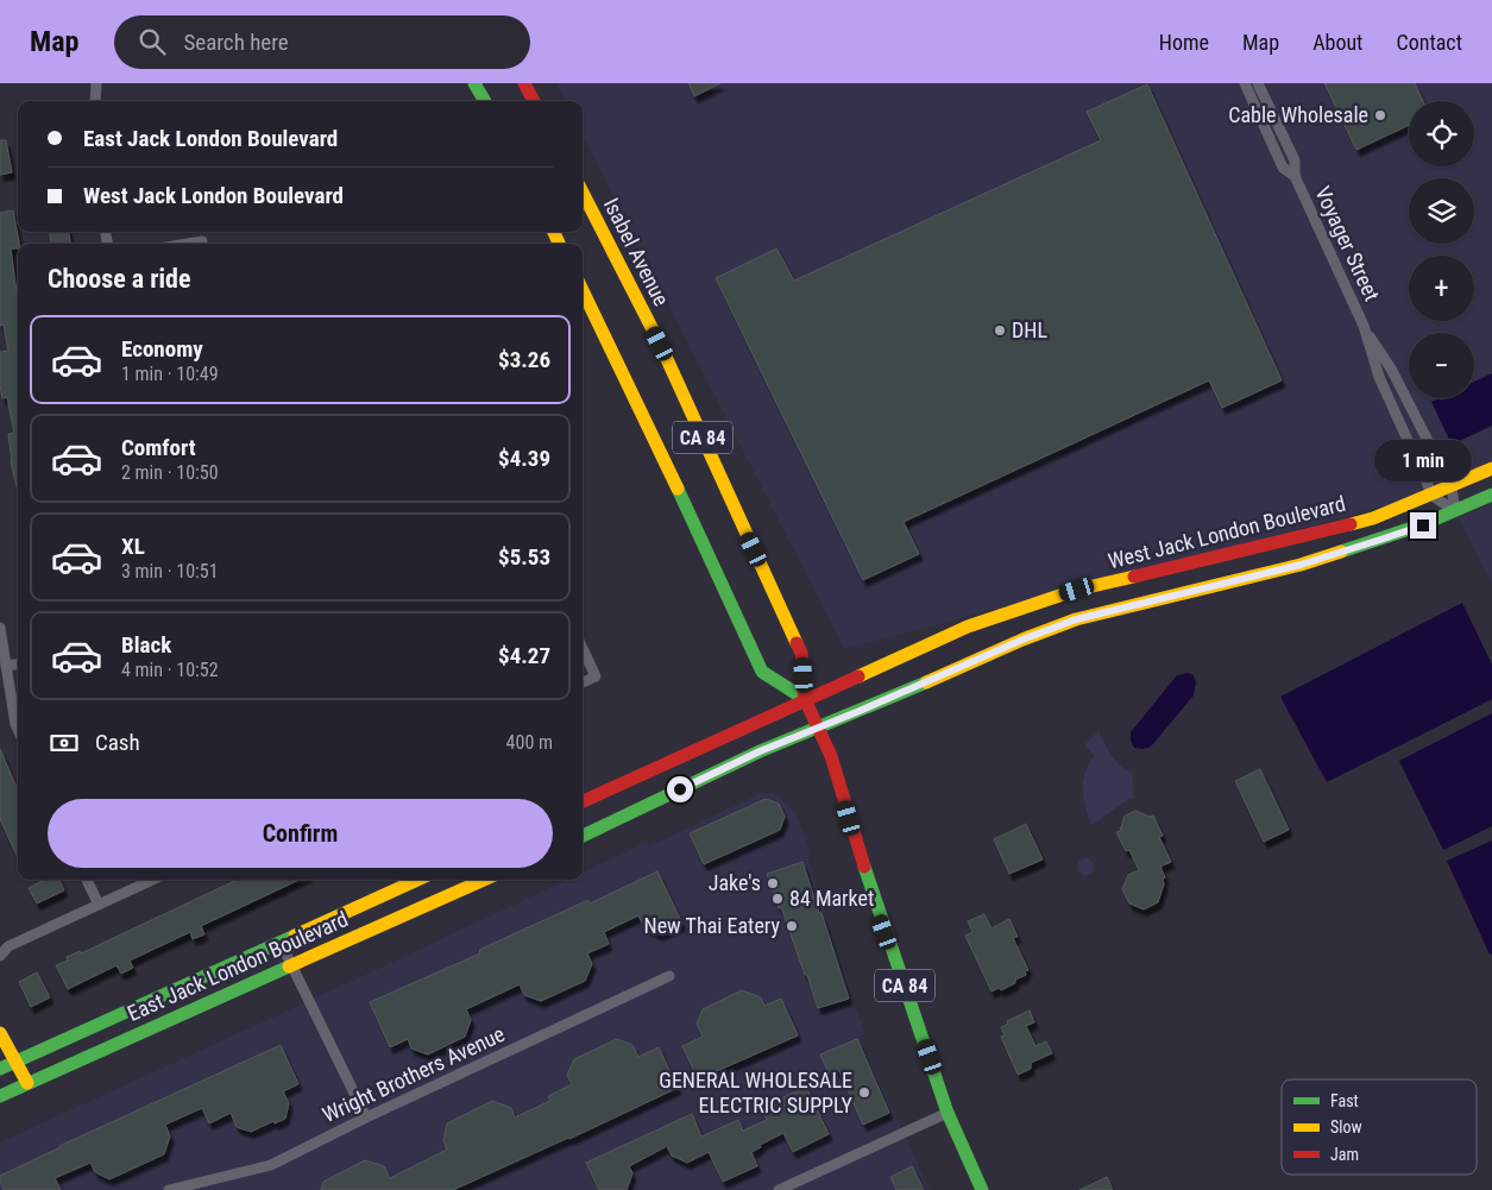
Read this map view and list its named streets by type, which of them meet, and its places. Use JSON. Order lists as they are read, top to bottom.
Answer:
{
  "streets": {
    "main road": [
      "Isabel Avenue",
      "CA 84",
      "West Jack London Boulevard",
      "East Jack London Boulevard"
    ],
    "street": ["Voyager Street", "Wright Brothers Avenue"]
  },
  "crossings": [
    ["Voyager Street", "West Jack London Boulevard"],
    ["Isabel Avenue", "CA 84"],
    ["Isabel Avenue", "West Jack London Boulevard"],
    ["CA 84", "West Jack London Boulevard"]
  ],
  "places": [
    "Cable Wholesale",
    "DHL",
    "Jake's",
    "84 Market",
    "New Thai Eatery",
    "GENERAL WHOLESALE ELECTRIC SUPPLY"
  ],
  "legend": ["Fast", "Slow", "Jam"],
  "page": {
    "header": "Map",
    "search": "Search here",
    "nav": [
      "Home",
      "Map",
      "About",
      "Contact"
    ],
    "map_buttons": ["+", "−"],
    "banner": ["East Jack London Boulevard", "West Jack London Boulevard"],
    "heading": "Choose a ride",
    "list": [
      {
        "name": "Economy",
        "note": "1 min · 10:49",
        "value": "$3.26"
      },
      {
        "name": "Comfort",
        "note": "2 min · 10:50",
        "value": "$4.39"
      },
      {
        "name": "XL",
        "note": "3 min · 10:51",
        "value": "$5.53"
      },
      {
        "name": "Black",
        "note": "4 min · 10:52",
        "value": "$4.27"
      }
    ],
    "bubble": "1 min",
    "pay": ["Cash", "400 m"],
    "buttons": "Confirm"
  }
}
